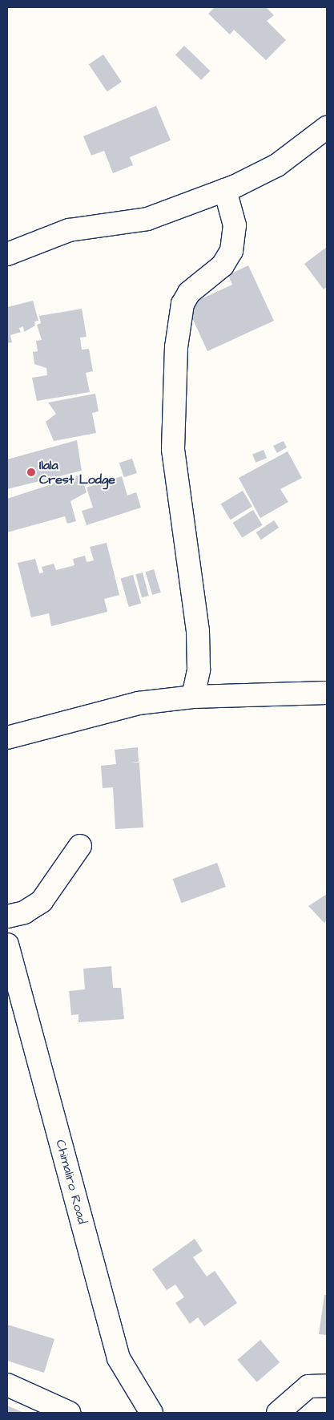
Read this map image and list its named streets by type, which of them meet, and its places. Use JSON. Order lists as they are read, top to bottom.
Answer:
{
  "streets": {
    "street": ["Chimaliro Road"]
  },
  "places": ["Ilala Crest Lodge"]
}
